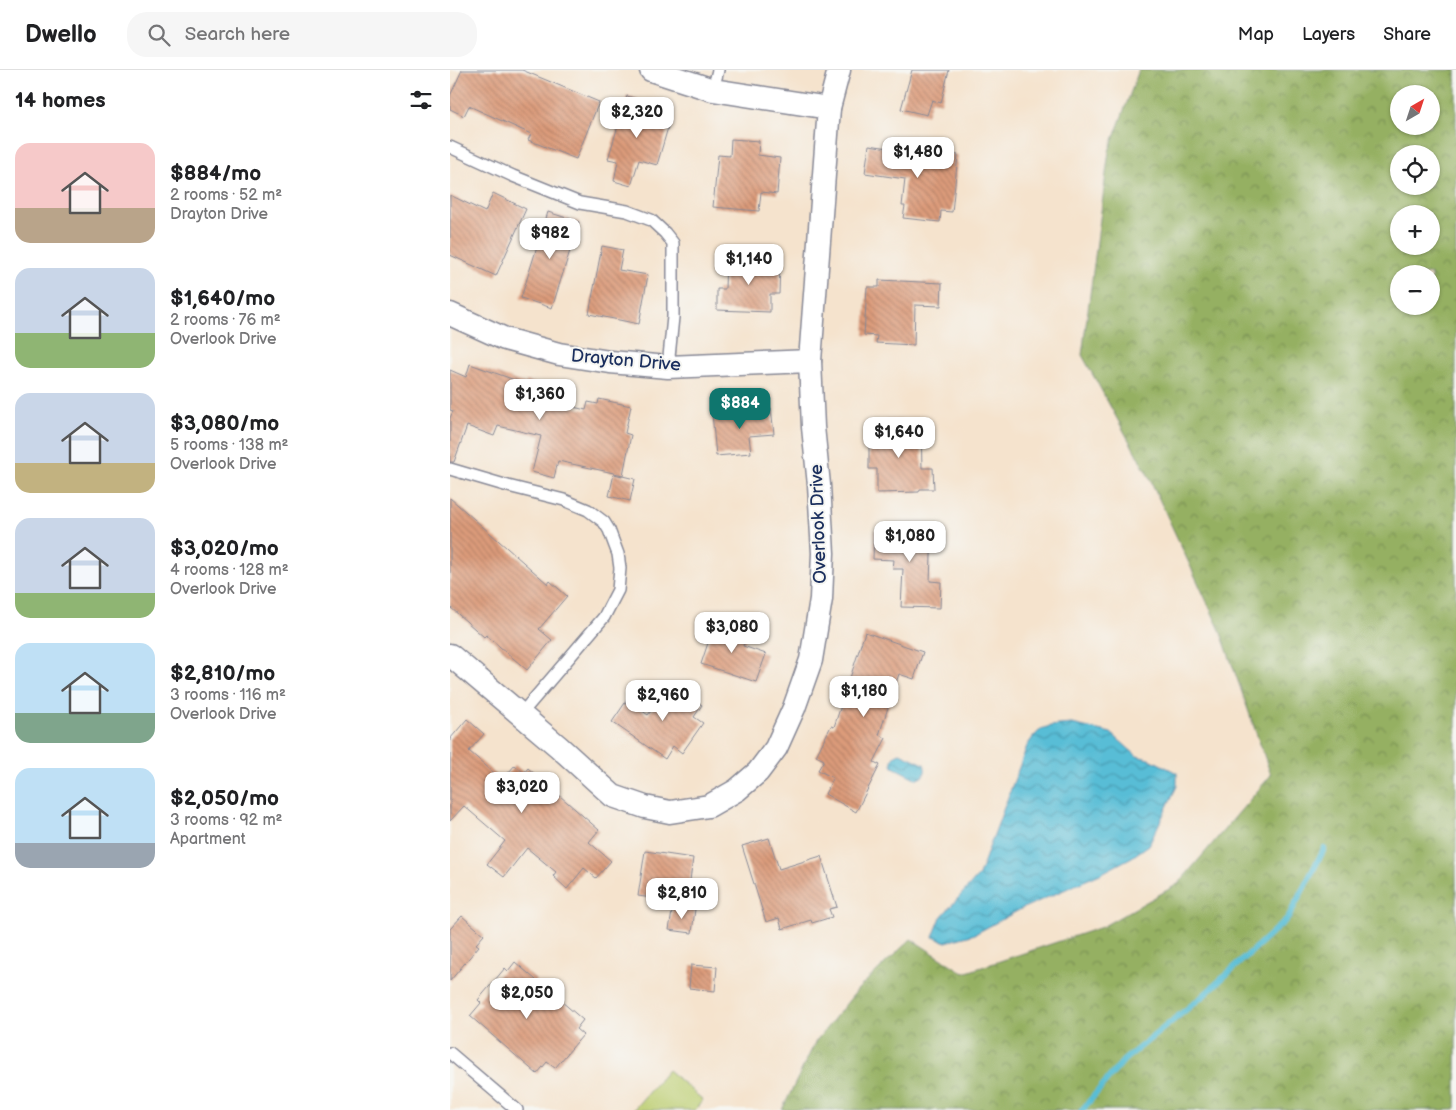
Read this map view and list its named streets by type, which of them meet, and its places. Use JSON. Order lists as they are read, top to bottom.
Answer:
{
  "streets": {
    "street": ["Drayton Drive", "Overlook Drive"]
  },
  "crossings": [
    ["Drayton Drive", "Overlook Drive"]
  ],
  "north": "top right",
  "page": {
    "header": "Dwello",
    "search": "Search here",
    "nav": ["Map", "Layers", "Share"],
    "heading": "14 homes",
    "map_buttons": ["+", "−"],
    "price": [
      "$2,320",
      "$1,480",
      "$982",
      "$1,140",
      "$1,360",
      "$884",
      "$1,640",
      "$1,080",
      "$3,080",
      "$1,180",
      "$2,960",
      "$3,020",
      "$2,810",
      "$2,050"
    ],
    "list": [
      {
        "name": "$884/mo",
        "note": "2 rooms · 52 m² · Drayton Drive"
      },
      {
        "name": "$1,640/mo",
        "note": "2 rooms · 76 m² · Overlook Drive"
      },
      {
        "name": "$3,080/mo",
        "note": "5 rooms · 138 m² · Overlook Drive"
      },
      {
        "name": "$3,020/mo",
        "note": "4 rooms · 128 m² · Overlook Drive"
      },
      {
        "name": "$2,810/mo",
        "note": "3 rooms · 116 m² · Overlook Drive"
      },
      {
        "name": "$2,050/mo",
        "note": "3 rooms · 92 m² · Apartment"
      }
    ]
  }
}
